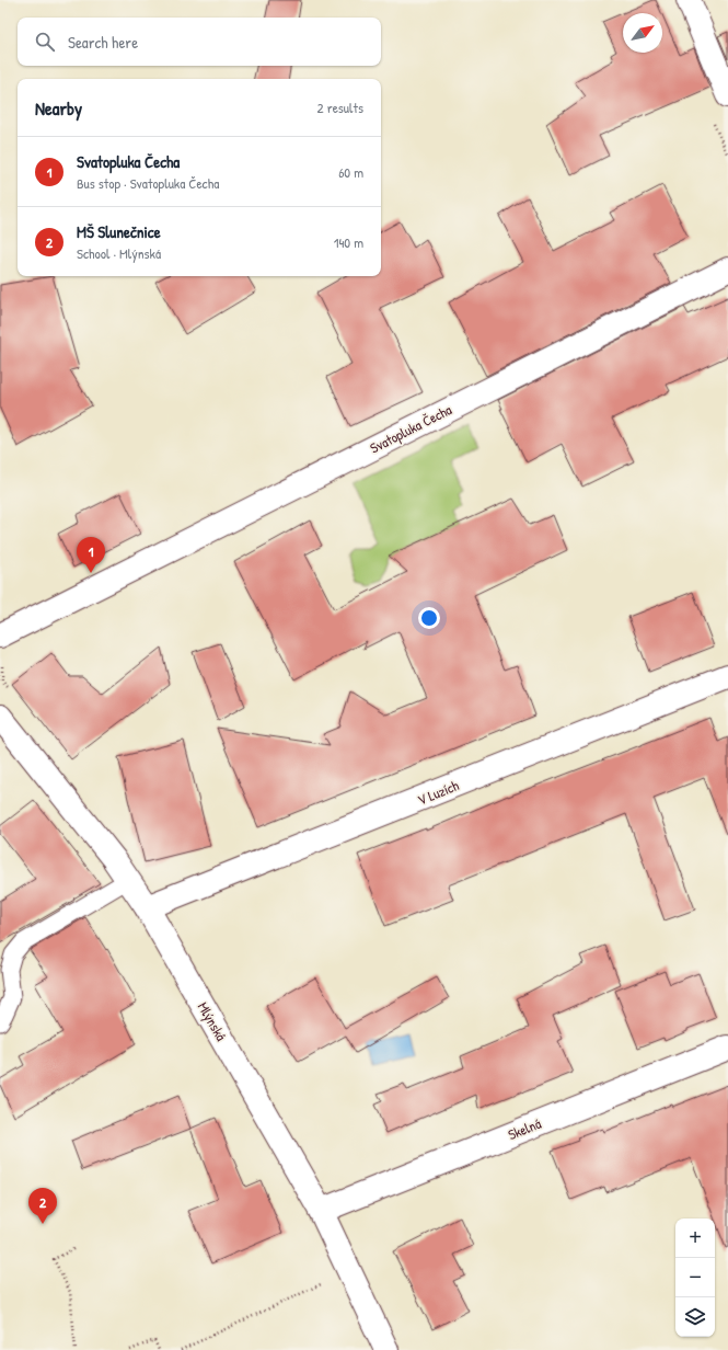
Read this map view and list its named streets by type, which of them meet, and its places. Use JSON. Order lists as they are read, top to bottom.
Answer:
{
  "streets": {
    "street": [
      "Svatopluka Čecha",
      "V Luzích",
      "Mlýnská",
      "Skelná"
    ]
  },
  "crossings": [
    ["V Luzích", "Mlýnská"],
    ["Mlýnská", "Skelná"]
  ],
  "north": "top right",
  "page": {
    "search": "Search here",
    "heading": ["Nearby", "2 results"],
    "list": [
      {
        "mark": "1",
        "name": "Svatopluka Čecha",
        "note": "Bus stop · Svatopluka Čecha",
        "value": "60 m"
      },
      {
        "mark": "2",
        "name": "MŠ Slunečnice",
        "note": "School · Mlýnská",
        "value": "140 m"
      }
    ],
    "pins": ["1", "2"],
    "map_buttons": ["+", "−"]
  }
}
